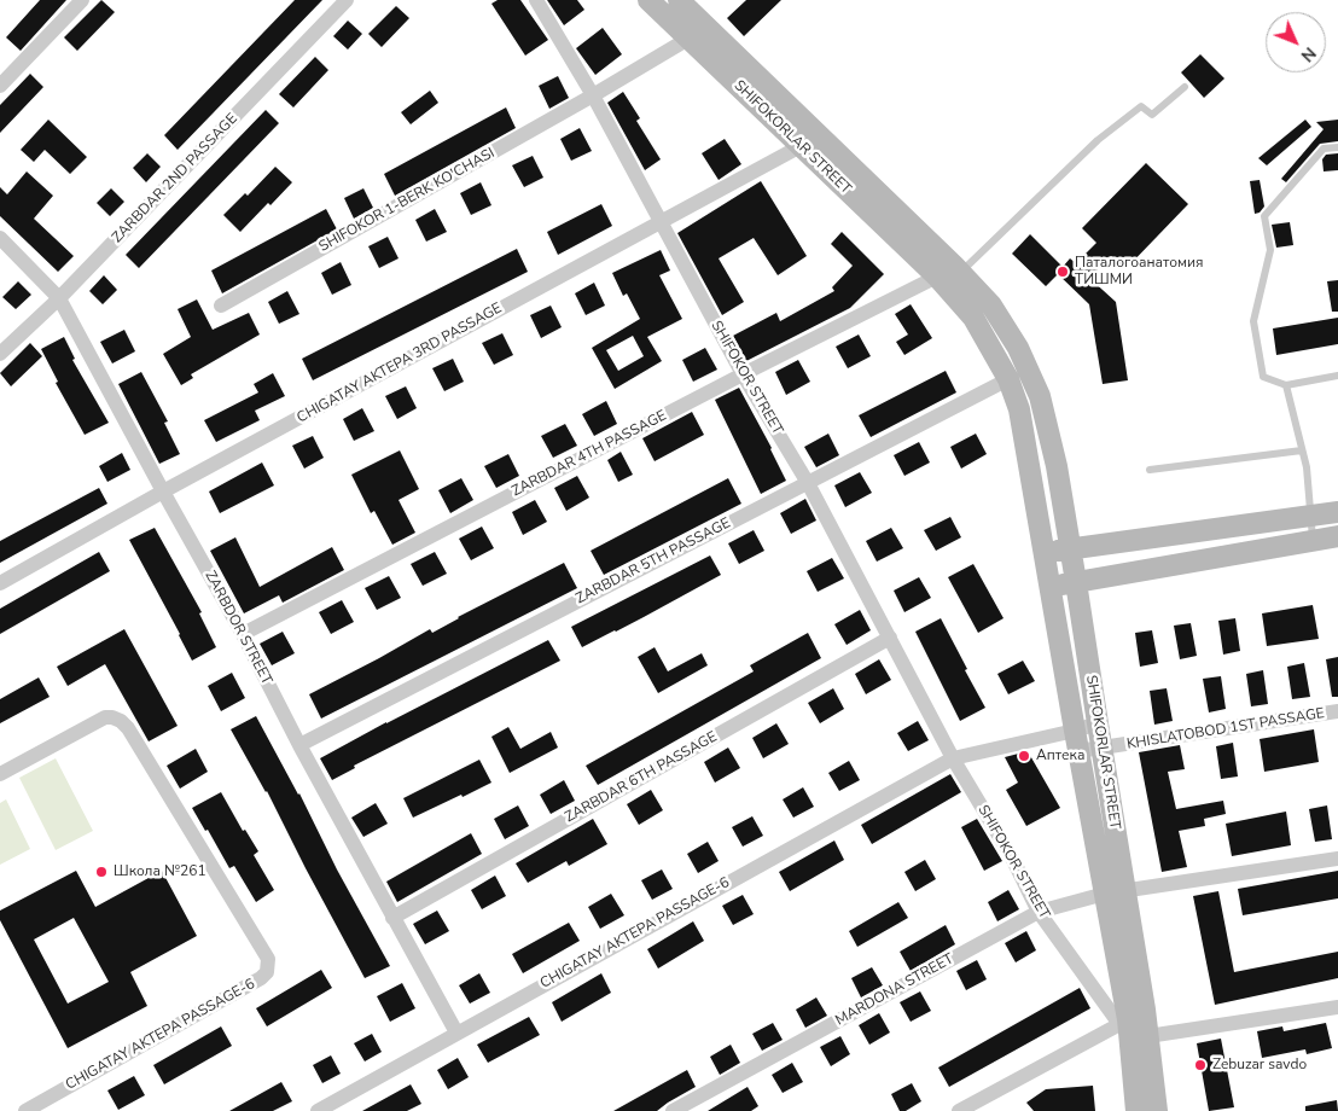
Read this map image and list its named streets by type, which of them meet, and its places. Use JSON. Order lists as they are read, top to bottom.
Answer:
{
  "streets": {
    "main road": ["SHIFOKORLAR STREET"],
    "street": [
      "ZARBDAR 2ND PASSAGE",
      "SHIFOKOR 1-BERK KO'CHASI",
      "CHIGATAY AKTEPA 3RD PASSAGE",
      "SHIFOKOR STREET",
      "ZARBDAR 4TH PASSAGE",
      "ZARBDAR 5TH PASSAGE",
      "ZARBDOR STREET",
      "KHISLATOBOD 1ST PASSAGE",
      "ZARBDAR 6TH PASSAGE",
      "CHIGATAY AKTEPA PASSAGE-6",
      "MARDONA STREET"
    ]
  },
  "crossings": [
    ["SHIFOKORLAR STREET", "SHIFOKOR 1-BERK KO'CHASI"],
    ["SHIFOKORLAR STREET", "CHIGATAY AKTEPA 3RD PASSAGE"],
    ["SHIFOKORLAR STREET", "SHIFOKOR STREET"],
    ["SHIFOKORLAR STREET", "ZARBDAR 4TH PASSAGE"],
    ["SHIFOKORLAR STREET", "KHISLATOBOD 1ST PASSAGE"],
    ["SHIFOKORLAR STREET", "CHIGATAY AKTEPA PASSAGE-6"],
    ["SHIFOKORLAR STREET", "MARDONA STREET"],
    ["ZARBDAR 2ND PASSAGE", "ZARBDOR STREET"],
    ["SHIFOKOR 1-BERK KO'CHASI", "SHIFOKOR STREET"],
    ["CHIGATAY AKTEPA 3RD PASSAGE", "SHIFOKOR STREET"],
    ["CHIGATAY AKTEPA 3RD PASSAGE", "ZARBDOR STREET"],
    ["SHIFOKOR STREET", "ZARBDAR 4TH PASSAGE"],
    ["SHIFOKOR STREET", "ZARBDAR 5TH PASSAGE"],
    ["SHIFOKOR STREET", "ZARBDAR 6TH PASSAGE"],
    ["SHIFOKOR STREET", "CHIGATAY AKTEPA PASSAGE-6"],
    ["SHIFOKOR STREET", "MARDONA STREET"],
    ["ZARBDAR 4TH PASSAGE", "ZARBDOR STREET"],
    ["ZARBDAR 5TH PASSAGE", "ZARBDOR STREET"],
    ["ZARBDOR STREET", "ZARBDAR 6TH PASSAGE"],
    ["ZARBDOR STREET", "CHIGATAY AKTEPA PASSAGE-6"],
    ["KHISLATOBOD 1ST PASSAGE", "CHIGATAY AKTEPA PASSAGE-6"]
  ],
  "places": [
    "Паталогоанатомия ТИШМИ",
    "Аптека",
    "Школа №261",
    "Zebuzar savdo"
  ],
  "north": "bottom right"
}
